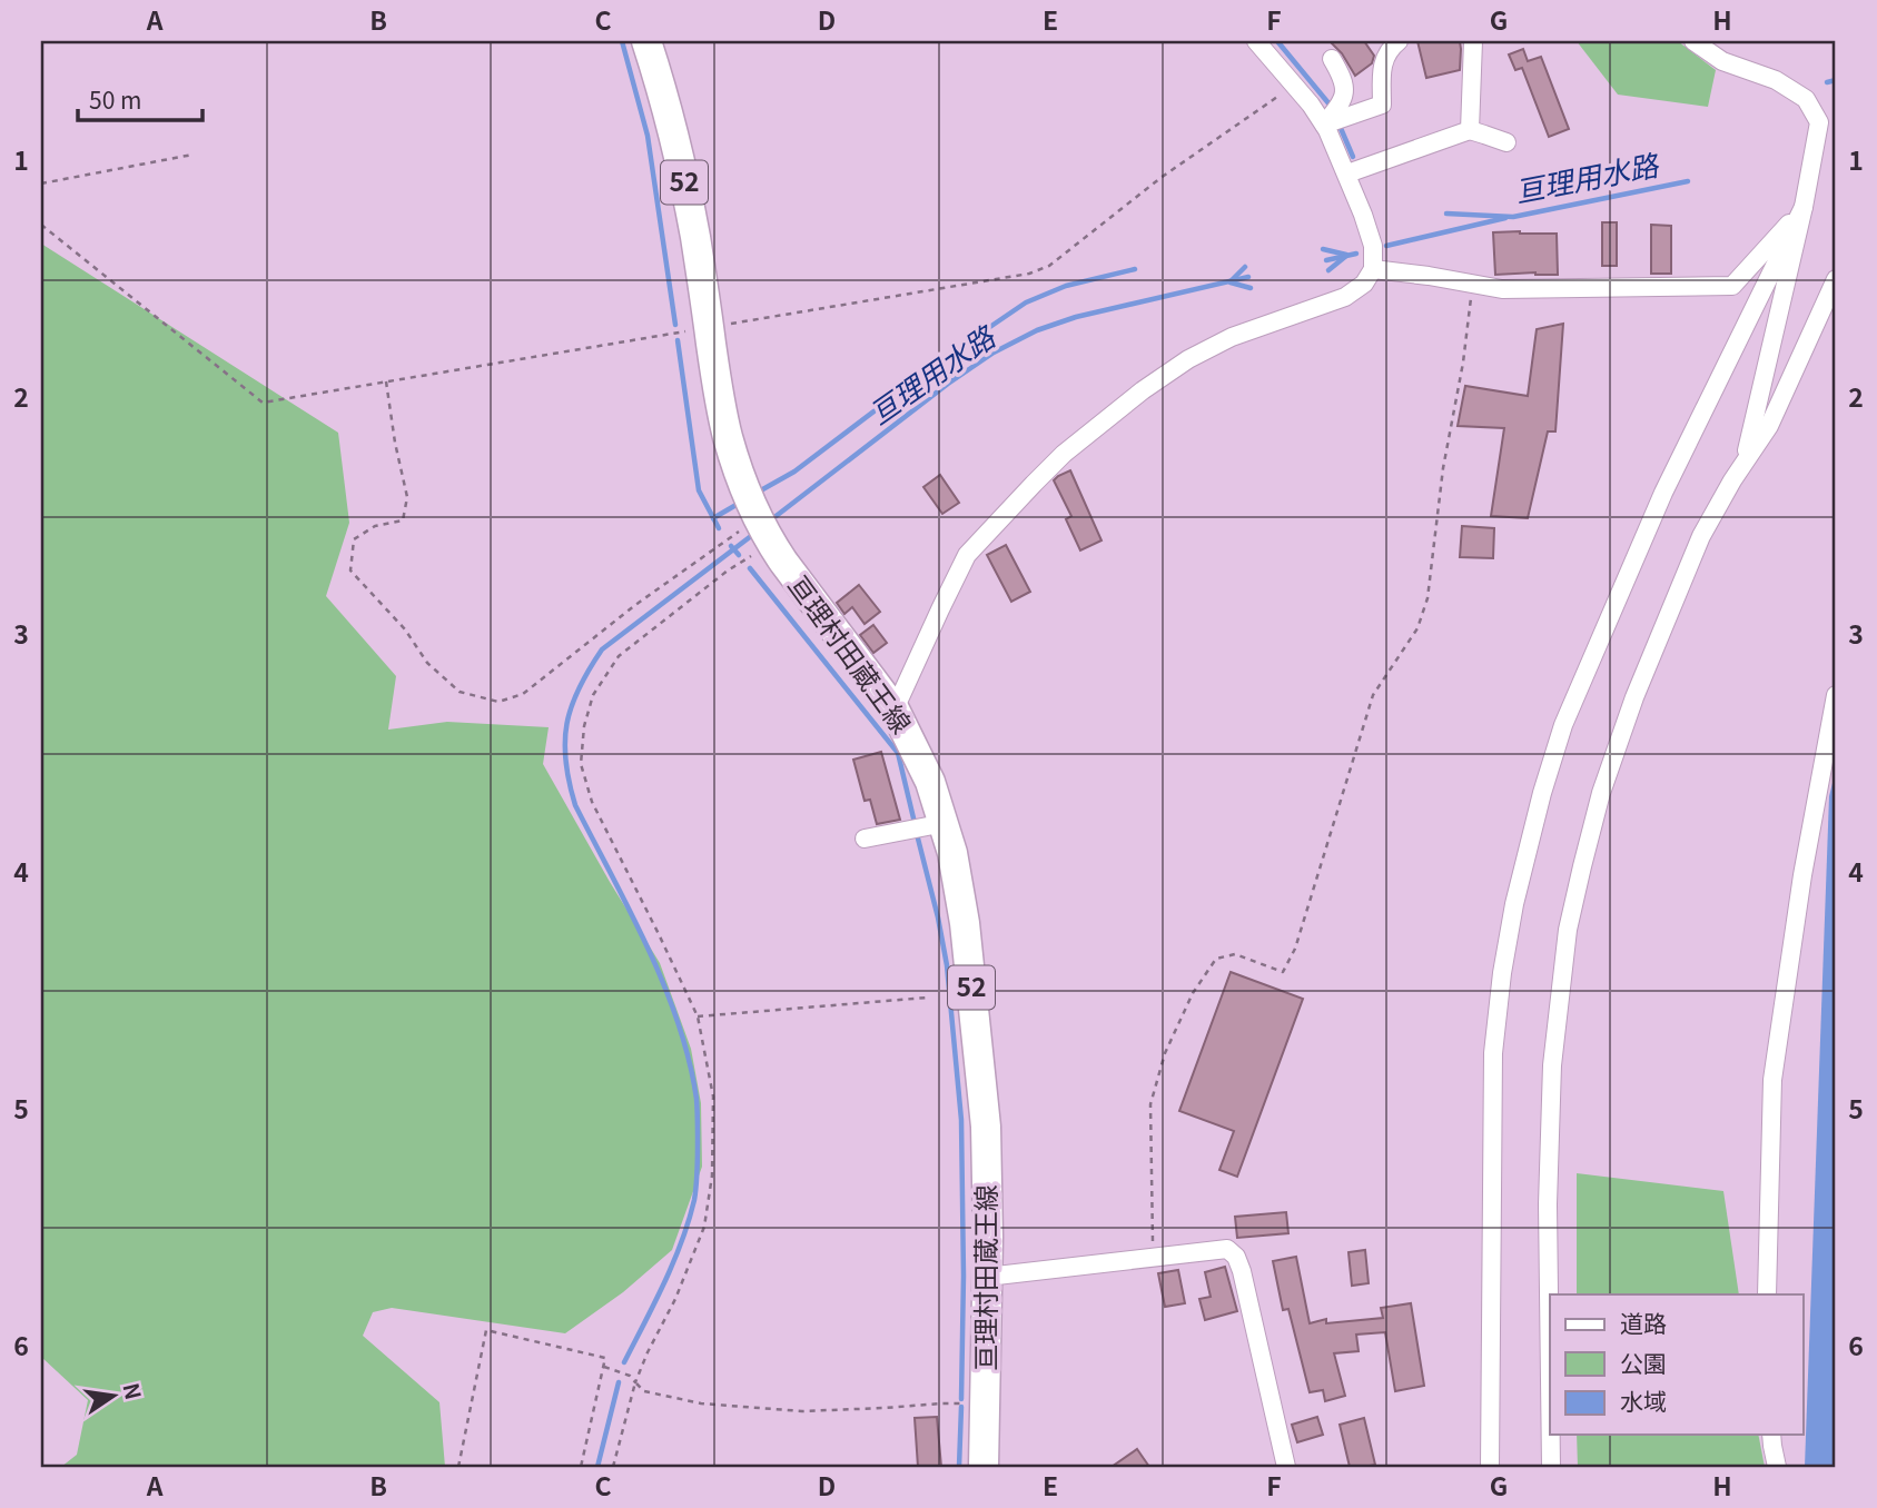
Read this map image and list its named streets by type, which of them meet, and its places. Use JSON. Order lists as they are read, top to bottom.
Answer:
{
  "streets": {
    "main road": ["52", "亘理村田蔵王線"]
  },
  "water": ["亘理用水路"],
  "legend": ["道路", "公園", "水域"],
  "scale_bar": "50 m",
  "north": "right",
  "grid": {
    "columns": [
      "A",
      "B",
      "C",
      "D",
      "E",
      "F",
      "G",
      "H"
    ],
    "rows": [
      "1",
      "2",
      "3",
      "4",
      "5",
      "6"
    ]
  }
}
